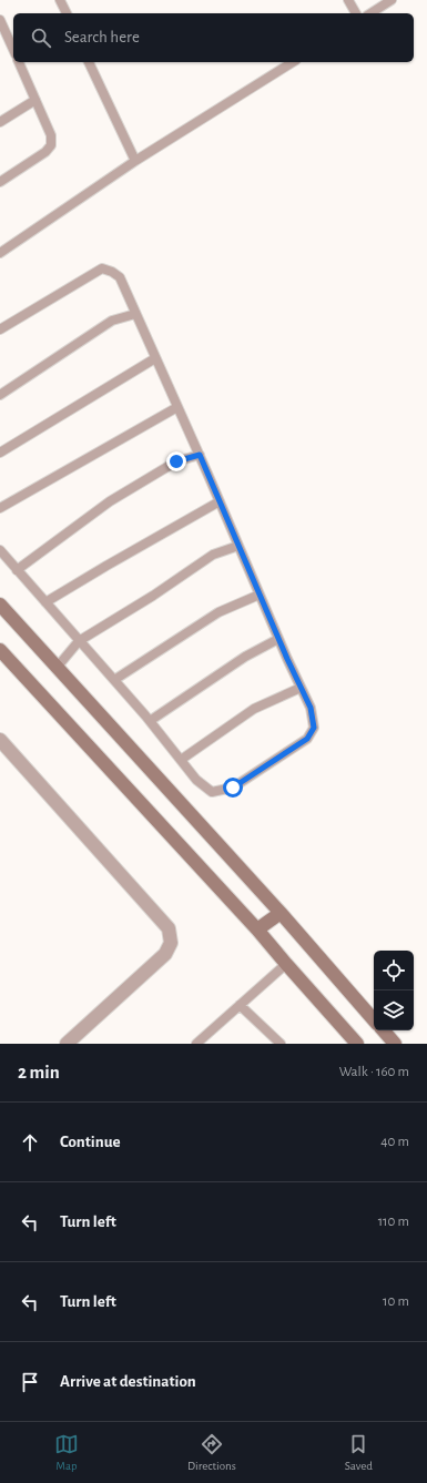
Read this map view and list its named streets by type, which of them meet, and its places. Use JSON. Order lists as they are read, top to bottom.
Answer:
{
  "page": {
    "search": "Search here",
    "heading": ["2 min", "Walk · 160 m"],
    "list": [
      ["Continue", "40 m"],
      ["Turn left", "110 m"],
      ["Turn left", "10 m"],
      "Arrive at destination"
    ],
    "nav": ["Map", "Directions", "Saved"]
  }
}
